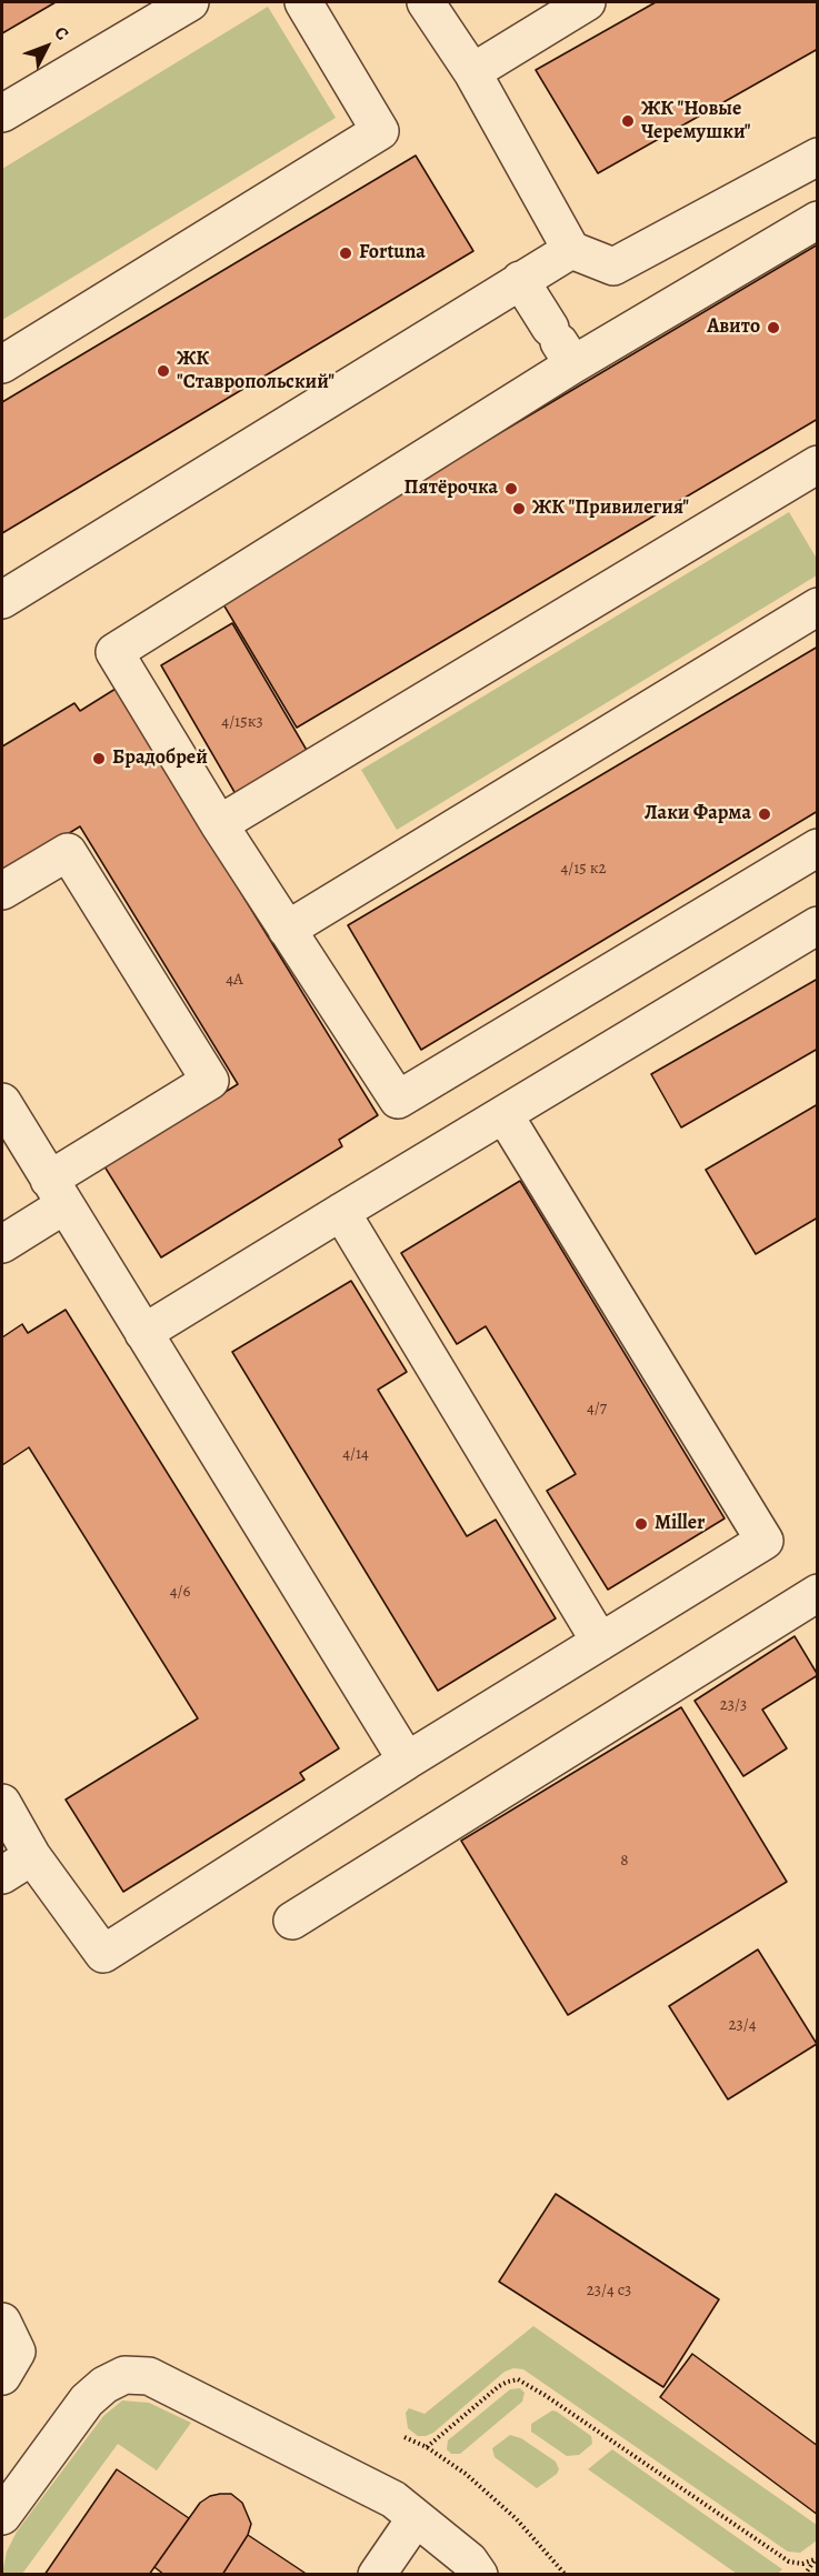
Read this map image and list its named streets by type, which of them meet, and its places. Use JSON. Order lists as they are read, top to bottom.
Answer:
{
  "places": [
    "ЖК \"Новые Черемушки\"",
    "Fortuna",
    "Авито",
    "ЖК \"Ставропольский\"",
    "Пятёрочка",
    "ЖК \"Привилегия\"",
    "Брадобрей",
    "Лаки Фарма",
    "Miller"
  ],
  "house_numbers": [
    "4/15к3",
    "4/15 к2",
    "4А",
    "4/7",
    "4/14",
    "4/6",
    "23/3",
    "8",
    "23/4",
    "23/4 c3"
  ],
  "north": "top right"
}
